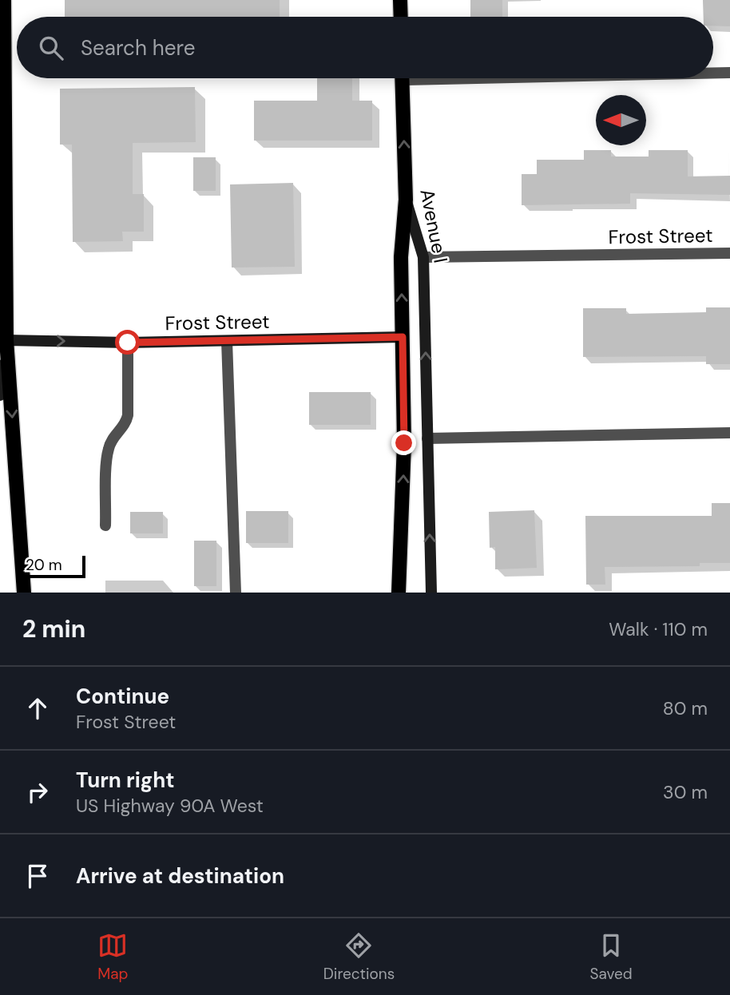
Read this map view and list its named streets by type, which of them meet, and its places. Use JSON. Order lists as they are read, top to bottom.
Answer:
{
  "streets": {
    "main road": ["Avenue I", "Frost Street"]
  },
  "crossings": [
    ["Avenue I", "Frost Street"]
  ],
  "scale_bar": "20 m",
  "north": "left",
  "page": {
    "search": "Search here",
    "scale": "20 m",
    "heading": ["2 min", "Walk · 110 m"],
    "list": [
      ["Continue", "Frost Street", "80 m"],
      ["Turn right", "US Highway 90A West", "30 m"],
      "Arrive at destination"
    ],
    "nav": ["Map", "Directions", "Saved"]
  }
}
